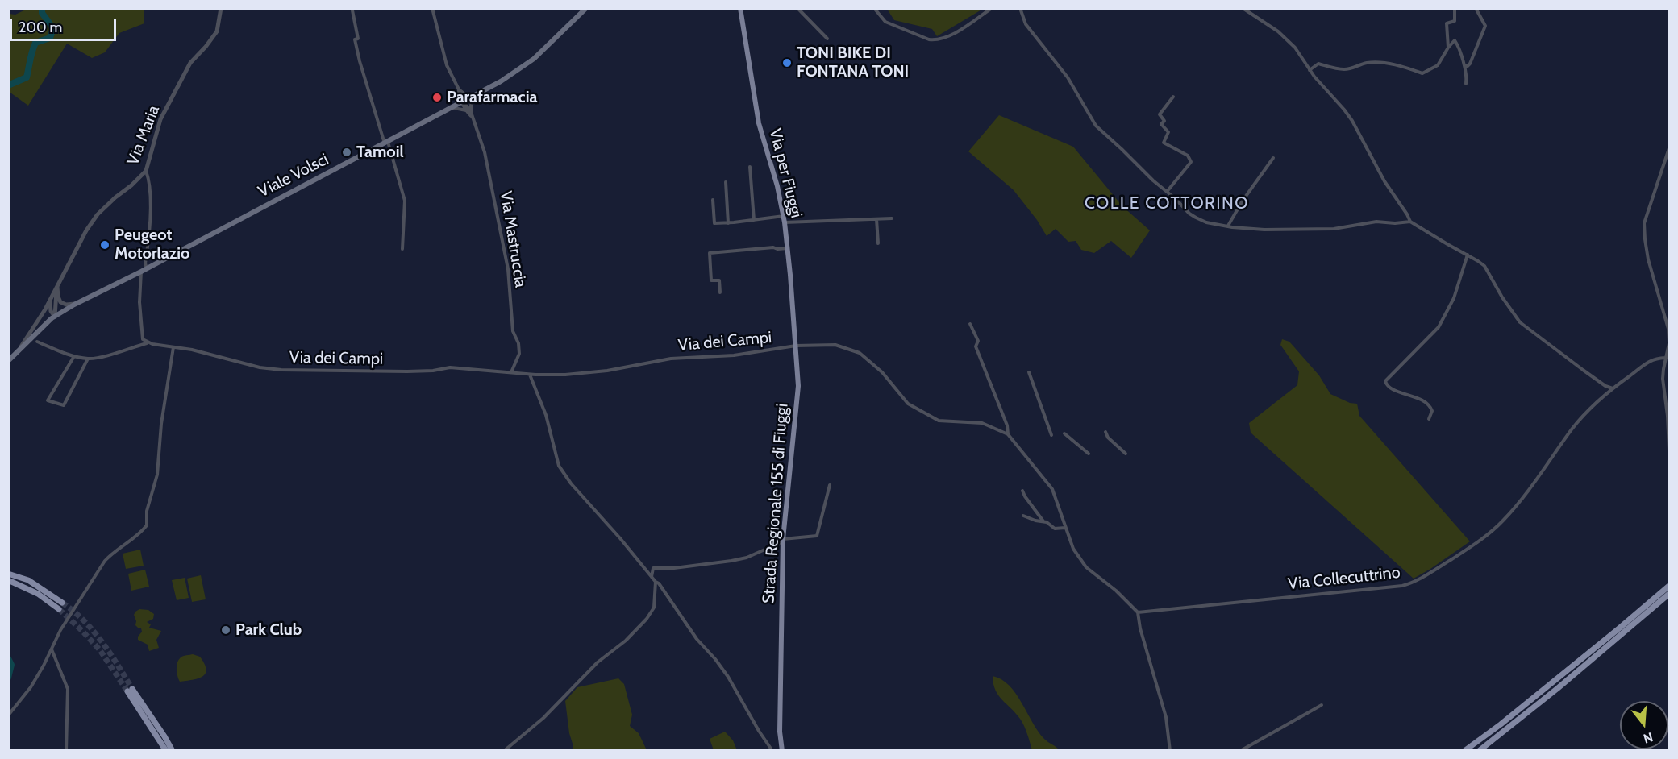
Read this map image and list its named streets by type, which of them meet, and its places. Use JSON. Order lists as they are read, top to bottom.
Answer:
{
  "streets": {
    "main road": ["Via per Fiuggi", "Viale Volsci", "Strada Regionale 155 di Fiuggi"],
    "street": [
      "Via Maria",
      "Via Mastruccia",
      "Via dei Campi",
      "Via Collecuttrino"
    ]
  },
  "crossings": [
    ["Via Maria", "Viale Volsci"],
    ["Via per Fiuggi", "Via dei Campi"],
    ["Via per Fiuggi", "Strada Regionale 155 di Fiuggi"],
    ["Viale Volsci", "Via Mastruccia"],
    ["Via Mastruccia", "Via dei Campi"],
    ["Via dei Campi", "Strada Regionale 155 di Fiuggi"],
    ["Via dei Campi", "Via Collecuttrino"]
  ],
  "districts": ["COLLE COTTORINO"],
  "places": [
    "TONI BIKE DI FONTANA TONI",
    "Parafarmacia",
    "Tamoil",
    "Peugeot Motorlazio",
    "Park Club"
  ],
  "scale_bar": "200 m",
  "north": "bottom"
}
